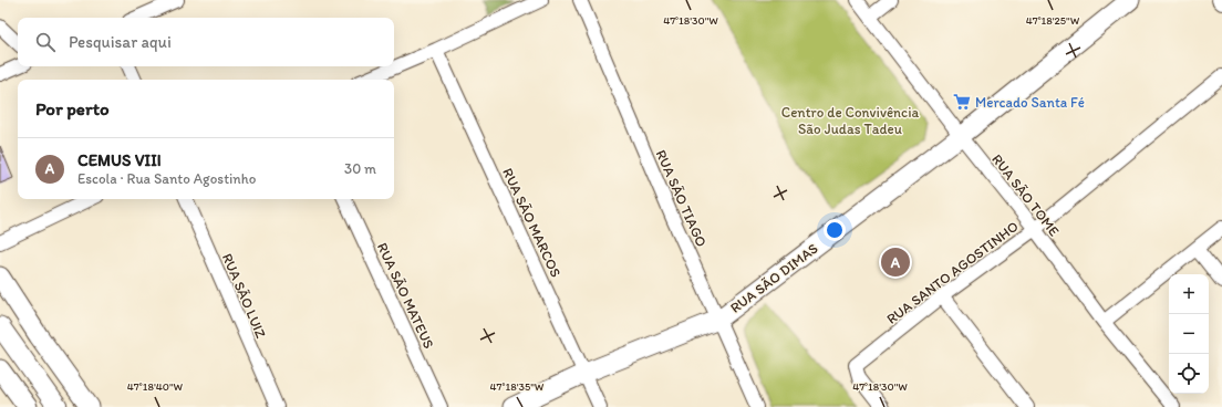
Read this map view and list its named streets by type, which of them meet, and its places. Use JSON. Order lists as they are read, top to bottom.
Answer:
{
  "streets": {
    "street": [
      "RUA SÃO TOME",
      "RUA SÃO TIAGO",
      "RUA SÃO MARCOS",
      "RUA SANTO AGOSTINHO",
      "RUA SÃO DIMAS",
      "RUA SÃO LUIZ",
      "RUA SÃO MATEUS"
    ]
  },
  "crossings": [
    ["RUA SÃO TOME", "RUA SANTO AGOSTINHO"],
    ["RUA SÃO TOME", "RUA SÃO DIMAS"],
    ["RUA SÃO TIAGO", "RUA SÃO DIMAS"],
    ["RUA SÃO MARCOS", "RUA SÃO DIMAS"]
  ],
  "parks": ["Centro de Convivência São Judas Tadeu"],
  "places": {
    "supermarket": ["Mercado Santa Fé"]
  },
  "page": {
    "search": "Pesquisar aqui",
    "heading": "Por perto",
    "list": [
      {
        "mark": "A",
        "name": "CEMUS VIII",
        "note": "Escola · Rua Santo Agostinho",
        "value": "30 m"
      }
    ],
    "pins": "A",
    "map_buttons": ["+", "−"]
  },
  "coordinates": [
    "47°18'30\"W",
    "47°18'25\"W",
    "47°18'40\"W",
    "47°18'35\"W"
  ]
}
